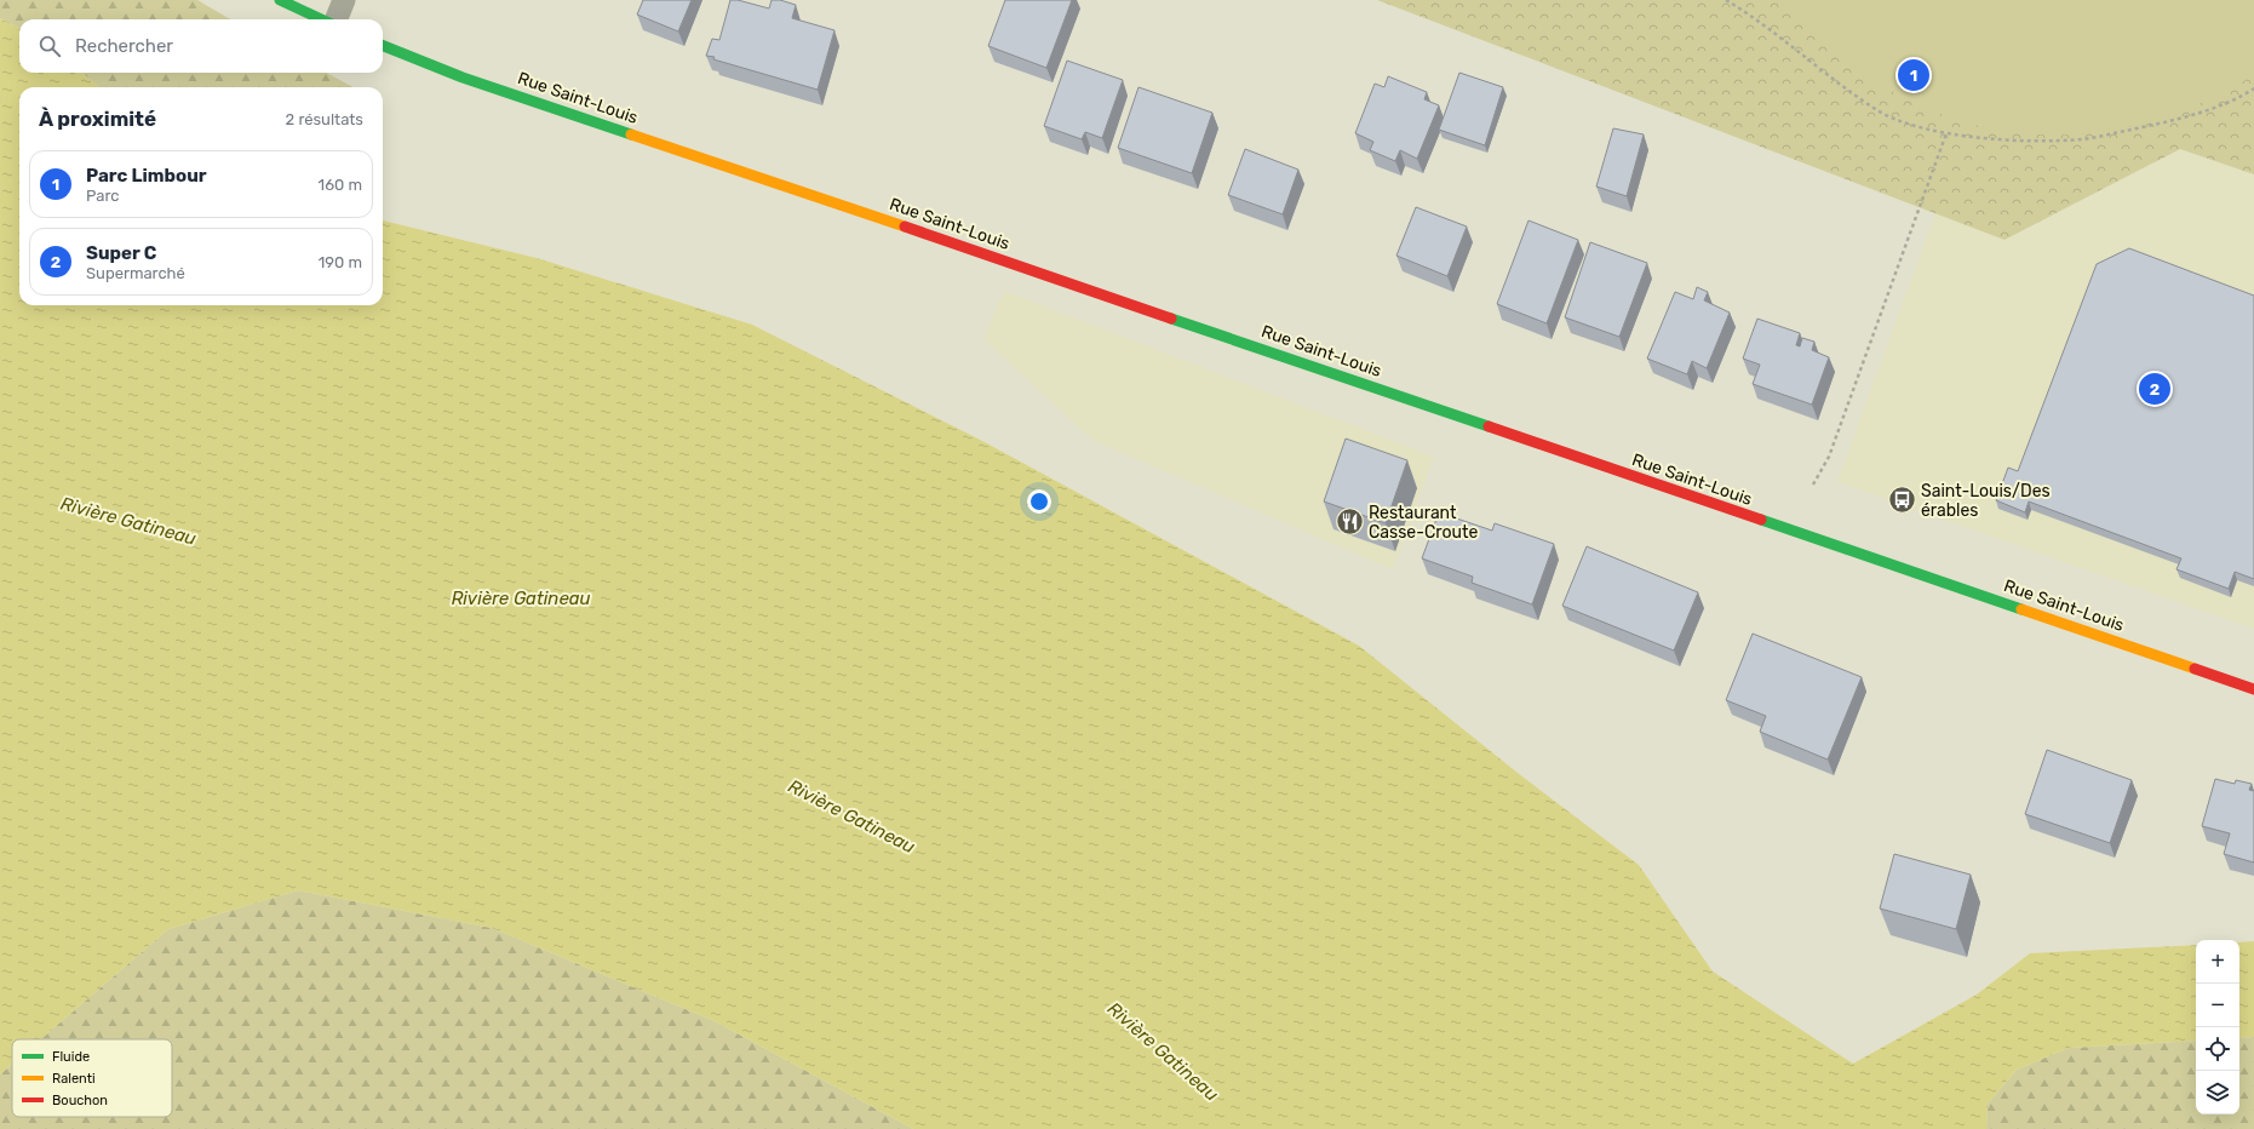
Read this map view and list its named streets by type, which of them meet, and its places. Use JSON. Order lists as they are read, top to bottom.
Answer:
{
  "streets": {
    "main road": ["Rue Saint-Louis"]
  },
  "water": ["Rivière Gatineau"],
  "places": {
    "bus stop": ["Saint-Louis/Des érables"],
    "restaurant": ["Restaurant Casse-Croute"]
  },
  "legend": ["Fluide", "Ralenti", "Bouchon"],
  "page": {
    "search": "Rechercher",
    "pins": ["1", "2"],
    "heading": ["À proximité", "2 résultats"],
    "list": [
      {
        "mark": "1",
        "name": "Parc Limbour",
        "note": "Parc",
        "value": "160 m"
      },
      {
        "mark": "2",
        "name": "Super C",
        "note": "Supermarché",
        "value": "190 m"
      }
    ],
    "map_buttons": ["+", "−"]
  }
}
